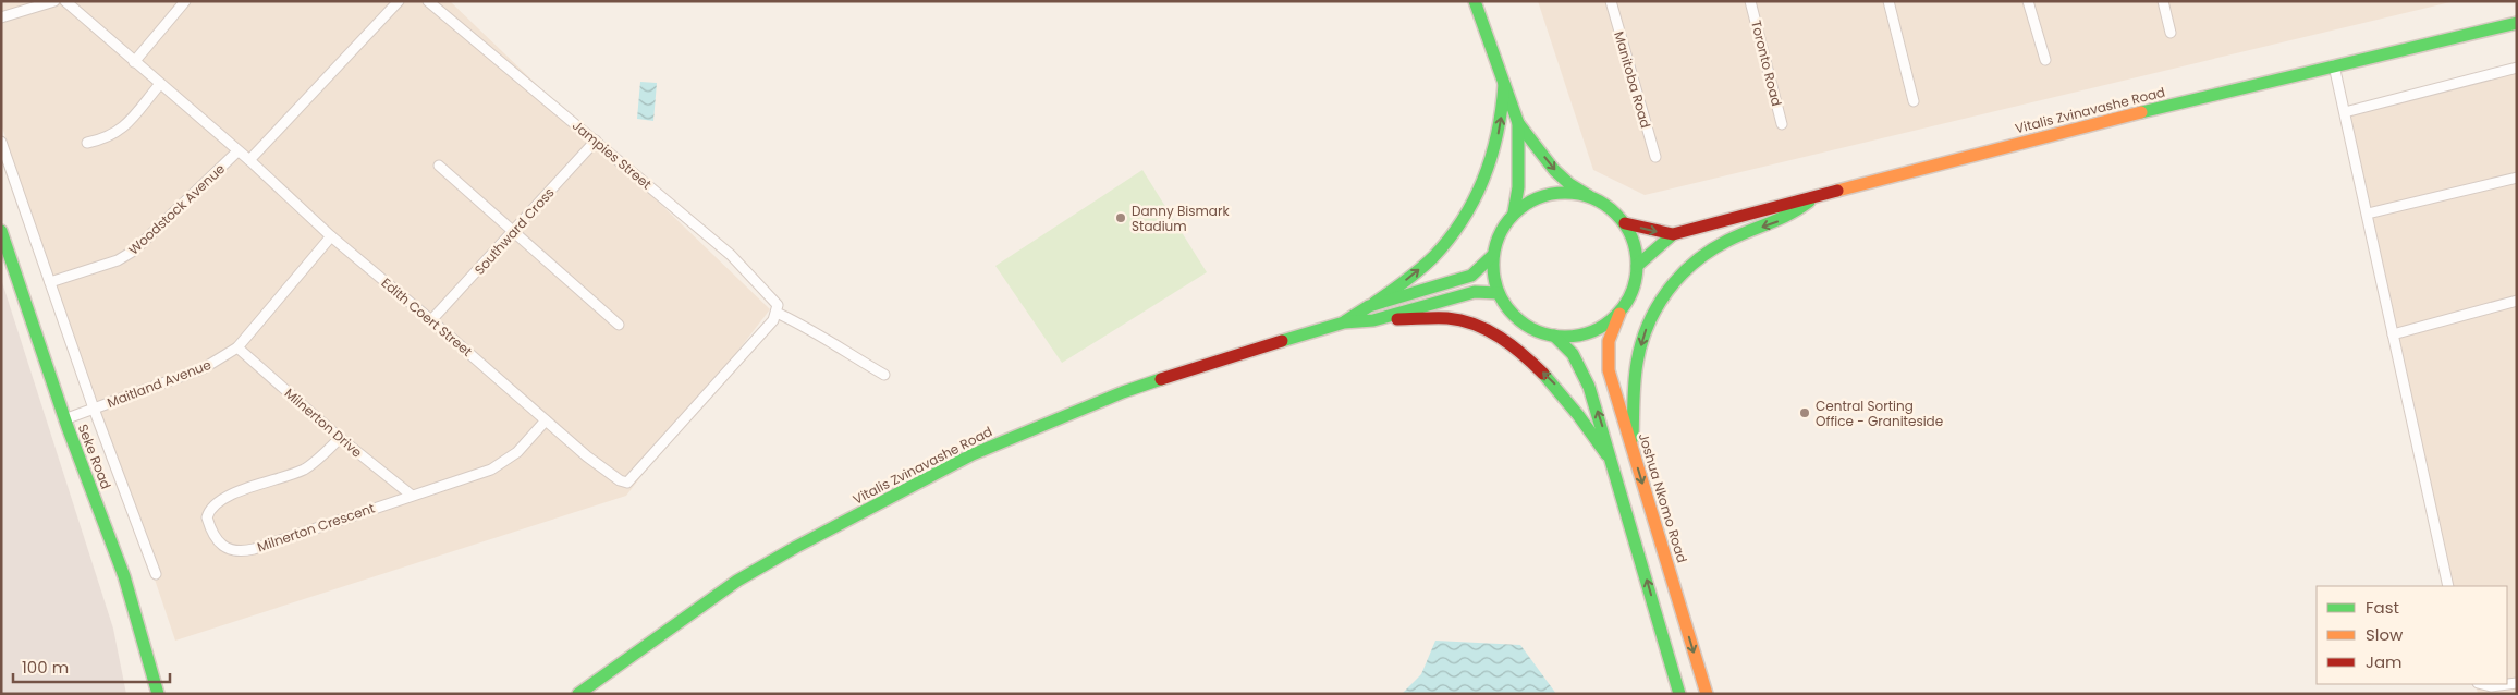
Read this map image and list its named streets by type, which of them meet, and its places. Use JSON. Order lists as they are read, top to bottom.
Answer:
{
  "streets": {
    "main road": ["Vitalis Zvinavashe Road", "Seke Road", "Joshua Nkomo Road"],
    "street": [
      "Toronto Road",
      "Manitoba Road",
      "Jampies Street",
      "Woodstock Avenue",
      "Southward Cross",
      "Edith Coert Street",
      "Maitland Avenue",
      "Milnerton Drive",
      "Milnerton Crescent"
    ]
  },
  "crossings": [
    ["Vitalis Zvinavashe Road", "Joshua Nkomo Road"],
    ["Jampies Street", "Southward Cross"],
    ["Jampies Street", "Edith Coert Street"],
    ["Woodstock Avenue", "Edith Coert Street"],
    ["Southward Cross", "Edith Coert Street"],
    ["Edith Coert Street", "Maitland Avenue"],
    ["Edith Coert Street", "Milnerton Crescent"],
    ["Maitland Avenue", "Milnerton Drive"],
    ["Maitland Avenue", "Seke Road"],
    ["Milnerton Drive", "Milnerton Crescent"]
  ],
  "places": ["Danny Bismark Stadium", "Central Sorting Office - Graniteside"],
  "legend": ["Fast", "Slow", "Jam"],
  "scale_bar": "100 m"
}
